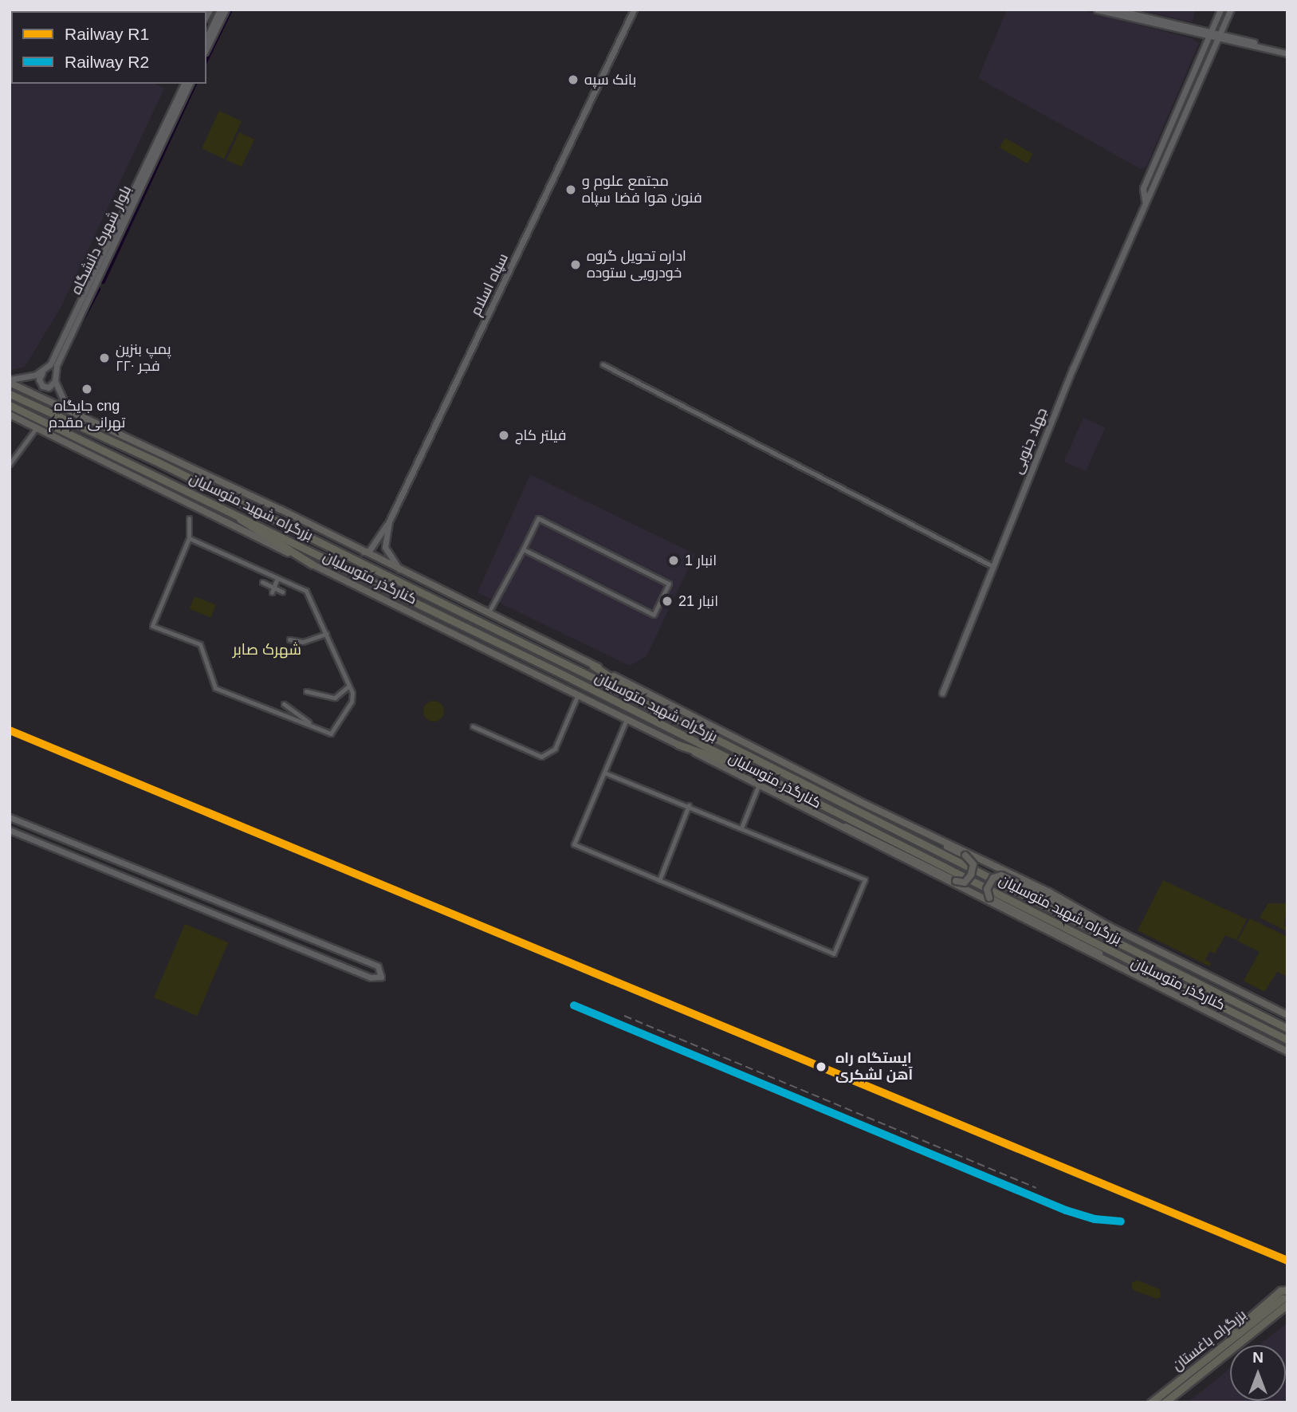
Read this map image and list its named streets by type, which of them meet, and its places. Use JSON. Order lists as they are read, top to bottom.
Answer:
{
  "streets": {
    "highway": ["بزرگراه شهید متوسلیان", "بزرگراه باغستان"],
    "main road": ["کنارگذر متوسلیان"],
    "street": ["بلوار شهرک دانشگاه", "سپاه اسلام", "جهاد جنوبی"]
  },
  "crossings": [
    ["سپاه اسلام", "کنارگذر متوسلیان"]
  ],
  "districts": ["شهرک صابر"],
  "places": [
    "بانک سپه",
    "مجتمع علوم و فنون هوا فضا سپاه",
    "اداره تحویل گروه خودرویی ستوده",
    "پمپ بنزین ۲۲۰ فجر",
    "جایگاه cng تهرانی مقدم",
    "فیلتر کاج",
    "انبار 1",
    "انبار 21",
    "ایستگاه راه آهن لشکری"
  ],
  "lines": ["rail line R1", "rail line R2"],
  "legend": ["Railway R1", "Railway R2"],
  "north": "top"
}
